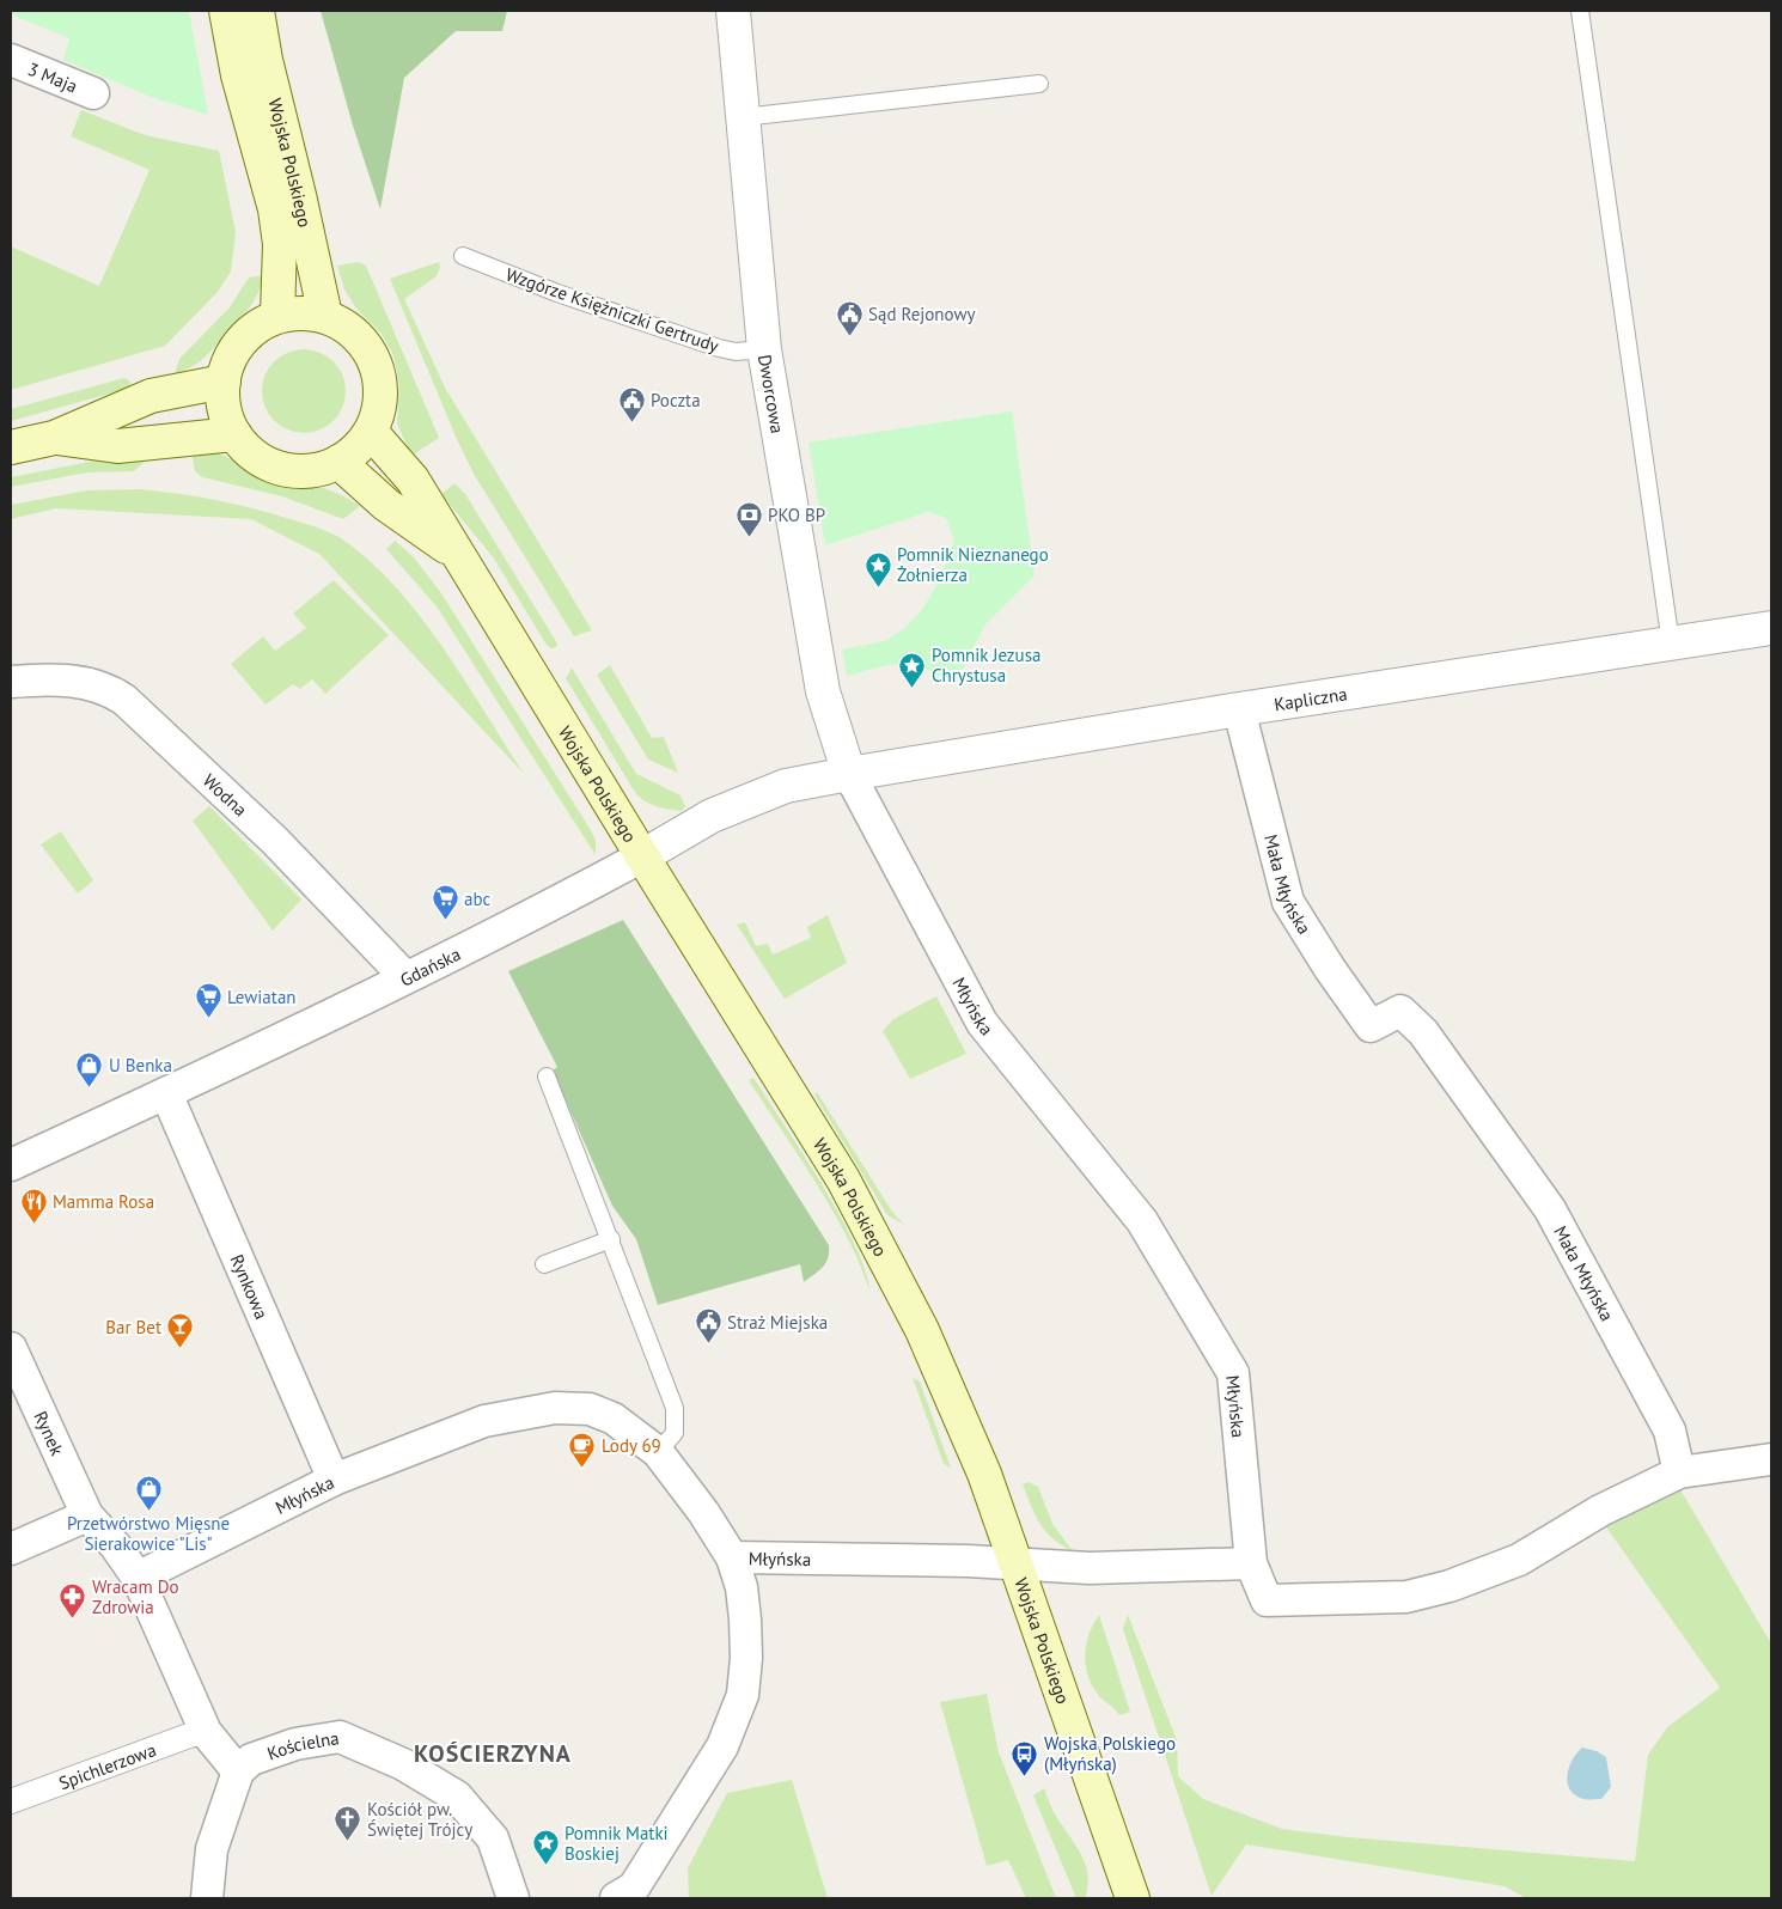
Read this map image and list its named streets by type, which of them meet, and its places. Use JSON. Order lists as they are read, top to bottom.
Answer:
{
  "streets": {
    "main road": ["Wojska Polskiego"],
    "street": [
      "3 Maja",
      "Dworcowa",
      "Kapliczna",
      "Wodna",
      "Mała Młyńska",
      "Gdańska",
      "Młyńska",
      "Rynkowa",
      "Rynek",
      "Kościelna",
      "Spichlerzowa"
    ],
    "lane": ["Wzgórze Księżniczki Gertrudy"]
  },
  "crossings": [
    ["Wojska Polskiego", "Gdańska"],
    ["Wojska Polskiego", "Młyńska"],
    ["Wzgórze Księżniczki Gertrudy", "Dworcowa"],
    ["Dworcowa", "Kapliczna"],
    ["Dworcowa", "Gdańska"],
    ["Dworcowa", "Młyńska"],
    ["Kapliczna", "Mała Młyńska"],
    ["Kapliczna", "Gdańska"],
    ["Kapliczna", "Młyńska"],
    ["Wodna", "Gdańska"],
    ["Gdańska", "Młyńska"],
    ["Gdańska", "Rynkowa"],
    ["Młyńska", "Rynkowa"],
    ["Młyńska", "Rynek"]
  ],
  "districts": ["KOŚCIERZYNA"],
  "places": {
    "public building": ["Sąd Rejonowy", "Poczta", "Straż Miejska"],
    "bank": ["PKO BP"],
    "place": ["Pomnik Nieznanego Żołnierza", "Pomnik Jezusa Chrystusa", "Pomnik Matki Boskiej"],
    "supermarket": ["abc", "Lewiatan"],
    "shop": ["U Benka", "Przetwórstwo Mięsne Sierakowice \"Lis\""],
    "restaurant": ["Mamma Rosa"],
    "bar": ["Bar Bet"],
    "cafe": ["Lody 69"],
    "pharmacy": ["Wracam Do Zdrowia"],
    "bus stop": ["Wojska Polskiego (Młyńska)"],
    "church": ["Kościół pw. Świętej Trójcy"]
  }
}
